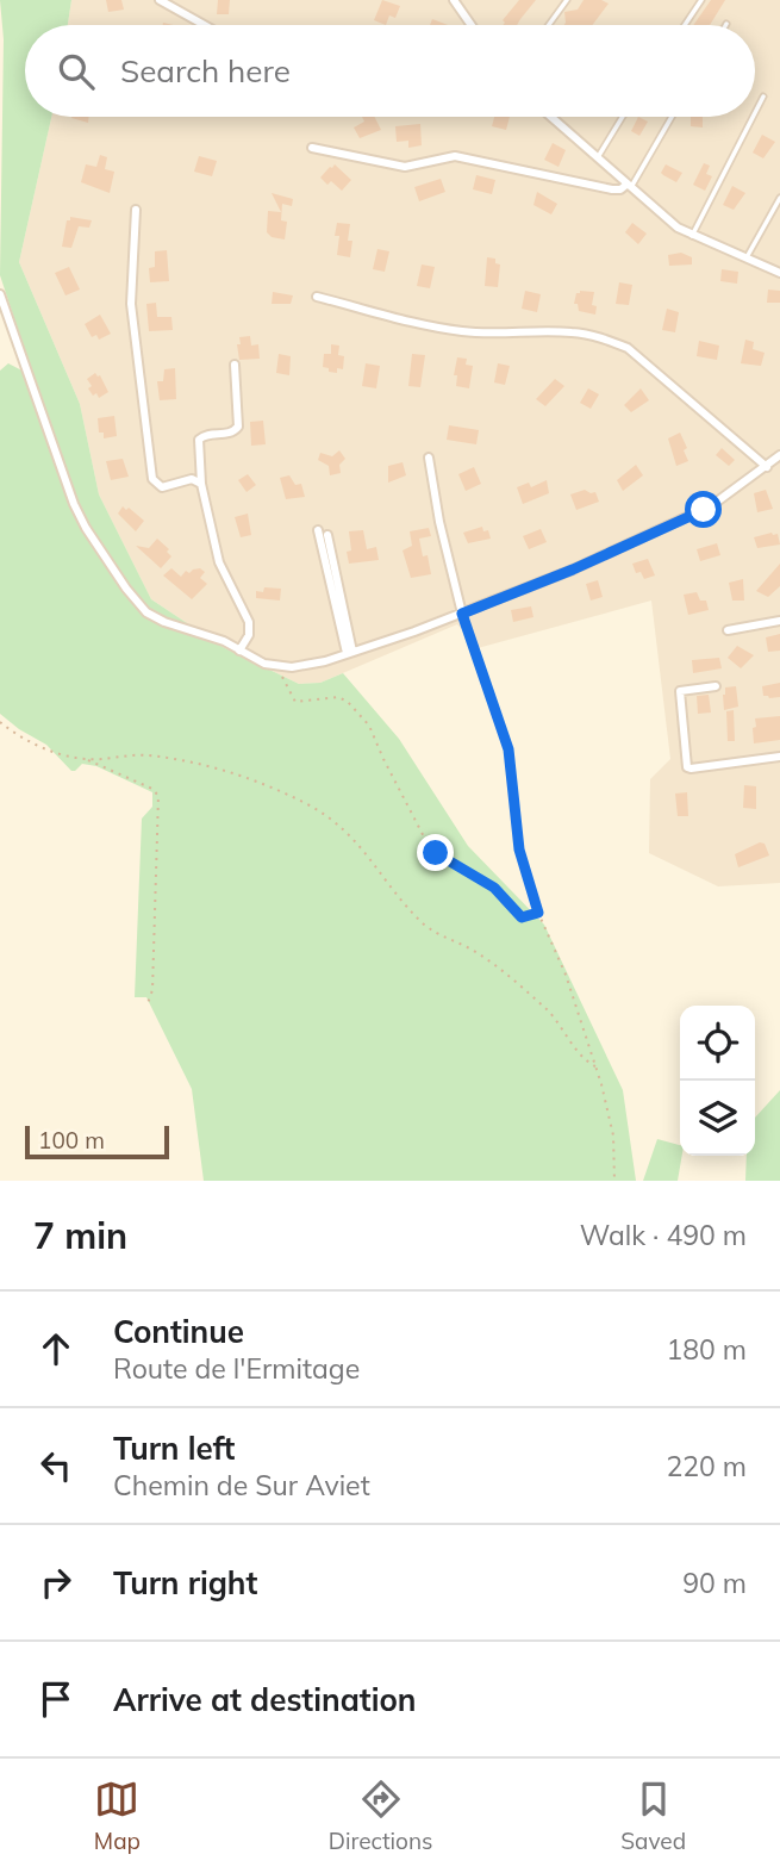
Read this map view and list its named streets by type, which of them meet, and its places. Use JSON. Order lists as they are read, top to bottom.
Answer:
{
  "scale_bar": "100 m",
  "page": {
    "search": "Search here",
    "scale": "100 m",
    "heading": ["7 min", "Walk · 490 m"],
    "list": [
      ["Continue", "Route de l'Ermitage", "180 m"],
      ["Turn left", "Chemin de Sur Aviet", "220 m"],
      ["Turn right", "90 m"],
      "Arrive at destination"
    ],
    "nav": ["Map", "Directions", "Saved"]
  }
}
